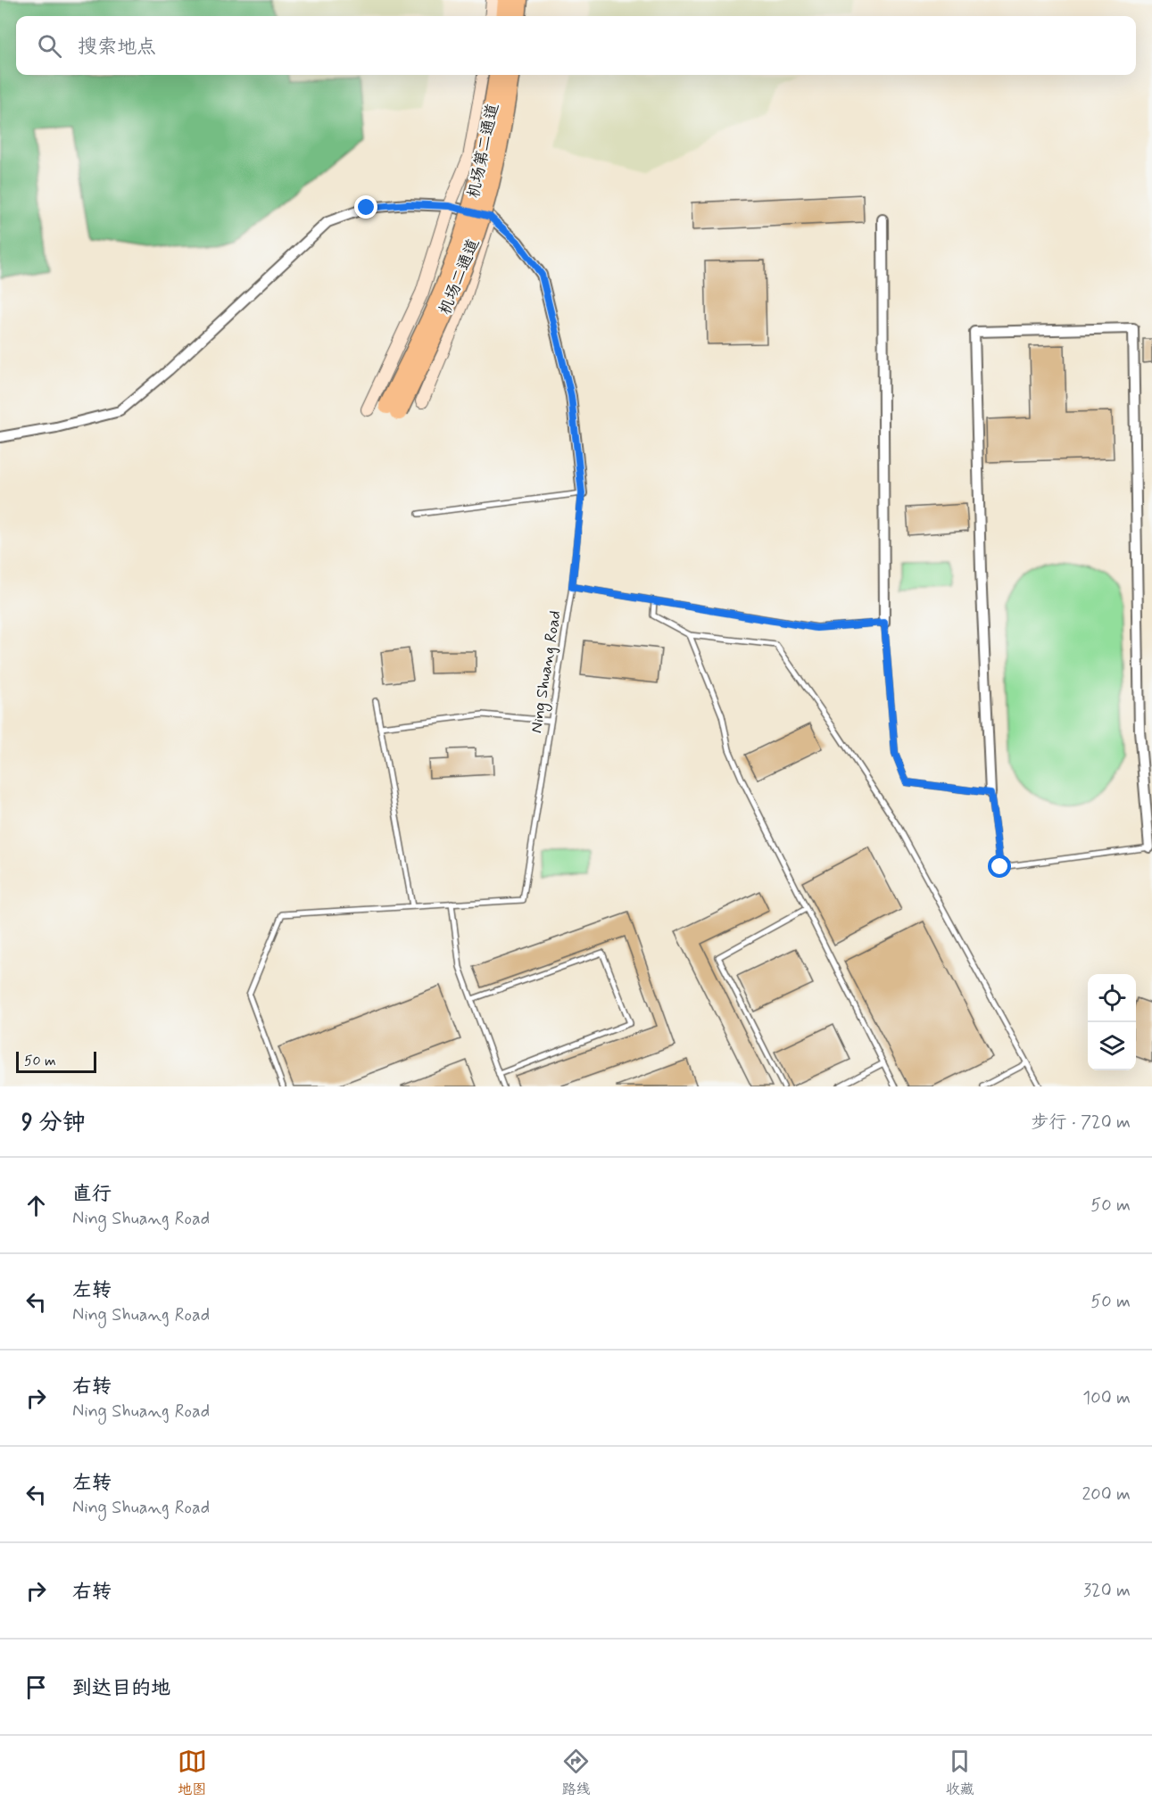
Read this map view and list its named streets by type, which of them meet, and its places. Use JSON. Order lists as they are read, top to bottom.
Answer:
{
  "streets": {
    "highway": ["机场第二通道", "机场二通道"],
    "lane": ["Ning Shuang Road"]
  },
  "crossings": [
    ["机场第二通道", "机场二通道"]
  ],
  "scale_bar": "50 m",
  "page": {
    "search": "搜索地点",
    "scale": "50 m",
    "heading": ["9 分钟", "步行 · 720 m"],
    "list": [
      ["直行", "Ning Shuang Road", "50 m"],
      ["左转", "Ning Shuang Road", "50 m"],
      ["右转", "Ning Shuang Road", "100 m"],
      ["左转", "Ning Shuang Road", "200 m"],
      ["右转", "320 m"],
      "到达目的地"
    ],
    "nav": ["地图", "路线", "收藏"]
  }
}
